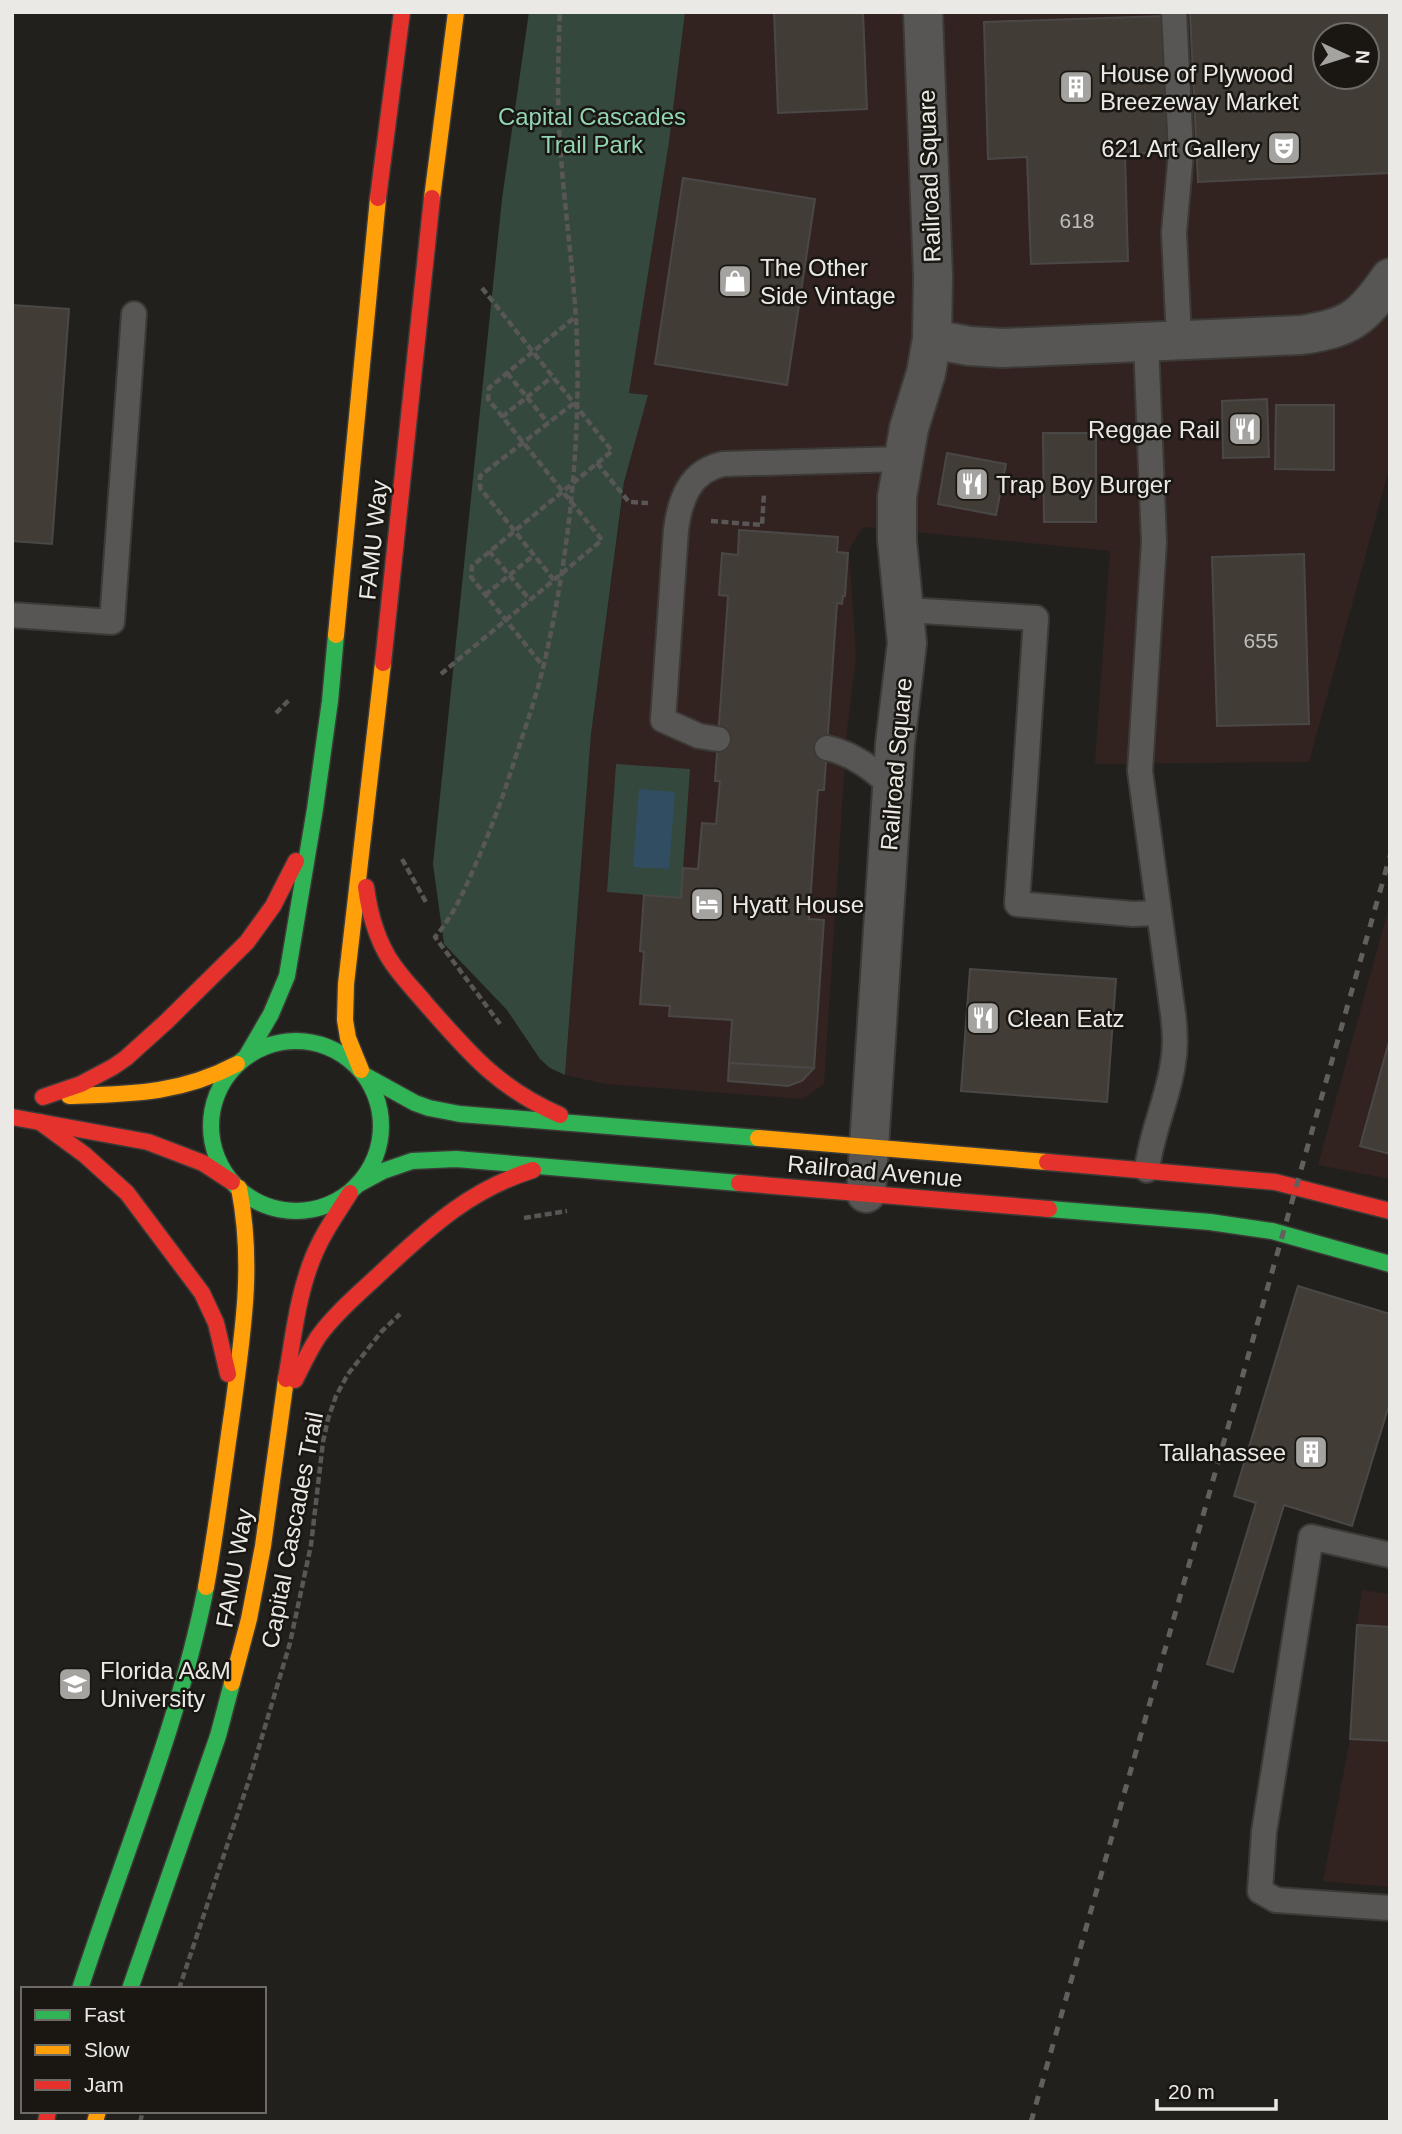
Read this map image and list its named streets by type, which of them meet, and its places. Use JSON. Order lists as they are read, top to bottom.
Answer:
{
  "streets": {
    "street": ["Railroad Square", "FAMU Way", "Railroad Avenue"],
    "path": ["Capital Cascades Trail"]
  },
  "crossings": [
    ["Railroad Square", "Railroad Avenue"],
    ["FAMU Way", "Railroad Avenue"]
  ],
  "parks": ["Capital Cascades Trail Park"],
  "places": {
    "building": ["House of Plywood Breezeway Market", "Tallahassee"],
    "theatre": ["621 Art Gallery"],
    "shop": ["The Other Side Vintage"],
    "restaurant": ["Reggae Rail", "Trap Boy Burger", "Clean Eatz"],
    "hotel": ["Hyatt House"],
    "school or university": ["Florida A&M University"]
  },
  "house_numbers": ["618", "655"],
  "legend": ["Fast", "Slow", "Jam"],
  "scale_bar": "20 m",
  "north": "right"
}
